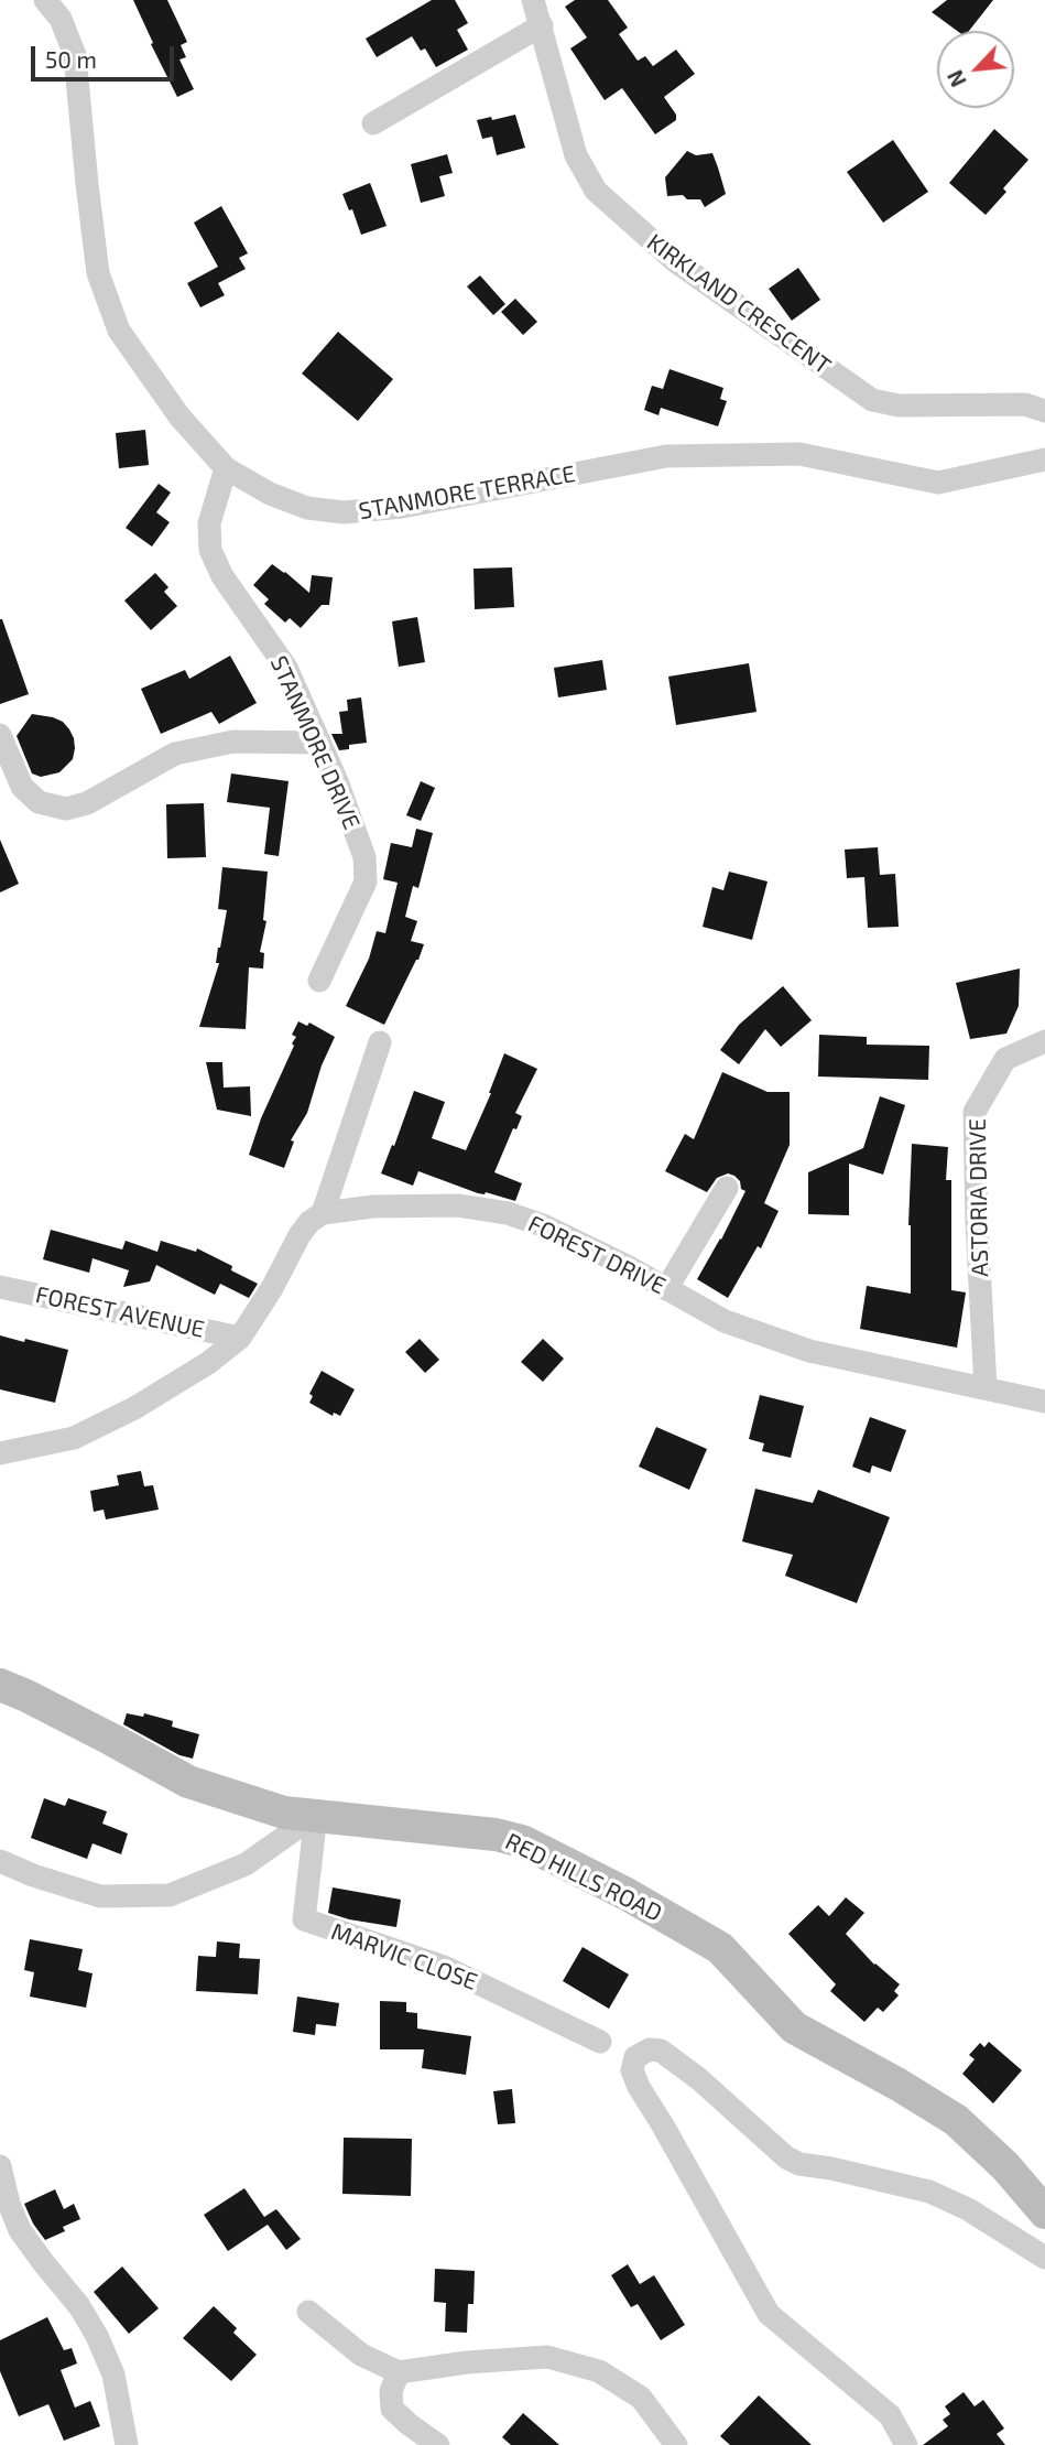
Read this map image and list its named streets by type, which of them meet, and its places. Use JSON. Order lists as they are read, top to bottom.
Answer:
{
  "streets": {
    "main road": ["RED HILLS ROAD"],
    "street": [
      "KIRKLAND CRESCENT",
      "STANMORE TERRACE",
      "STANMORE DRIVE",
      "ASTORIA DRIVE",
      "FOREST DRIVE",
      "FOREST AVENUE",
      "MARVIC CLOSE"
    ]
  },
  "crossings": [
    ["STANMORE TERRACE", "STANMORE DRIVE"],
    ["ASTORIA DRIVE", "FOREST DRIVE"],
    ["RED HILLS ROAD", "MARVIC CLOSE"]
  ],
  "scale_bar": "50 m",
  "north": "bottom left"
}
